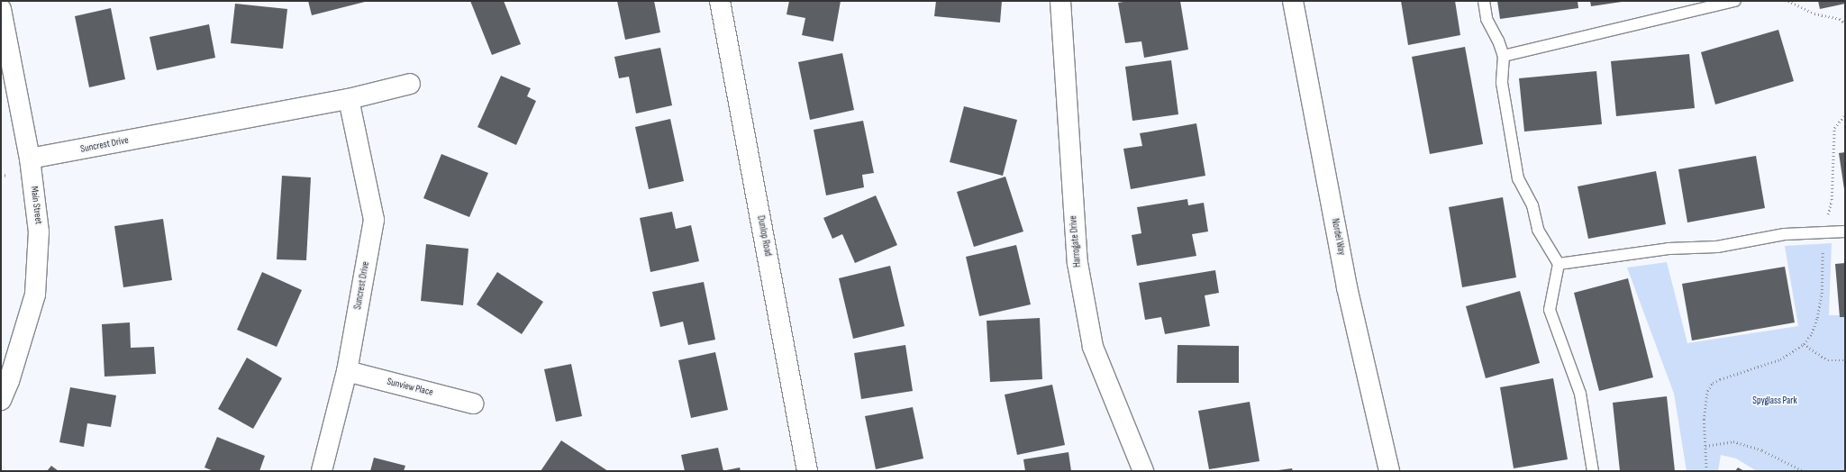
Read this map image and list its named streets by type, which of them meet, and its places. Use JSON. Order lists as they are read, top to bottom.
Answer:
{
  "streets": {
    "street": [
      "Suncrest Drive",
      "Main Street",
      "Dunlop Road",
      "Nordel Way",
      "Harrogate Drive",
      "Sunview Place"
    ]
  },
  "crossings": [
    ["Suncrest Drive", "Main Street"],
    ["Suncrest Drive", "Sunview Place"]
  ],
  "parks": ["Spyglass Park"]
}
